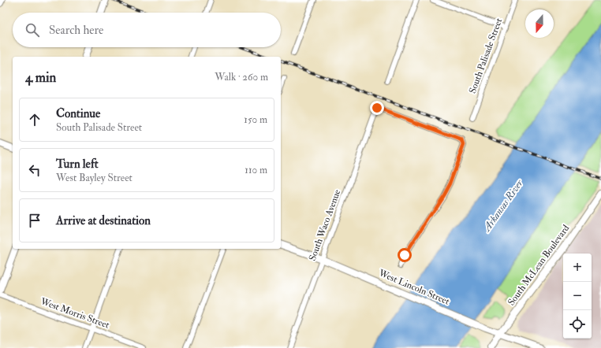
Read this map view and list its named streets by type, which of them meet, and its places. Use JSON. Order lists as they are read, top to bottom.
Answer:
{
  "streets": {
    "street": [
      "South Palisade Street",
      "South Waco Avenue",
      "South McLean Boulevard",
      "West Lincoln Street",
      "West Morris Street"
    ]
  },
  "crossings": [
    ["South Waco Avenue", "West Lincoln Street"],
    ["South McLean Boulevard", "West Lincoln Street"]
  ],
  "water": ["Arkansas River"],
  "north": "bottom",
  "page": {
    "search": "Search here",
    "heading": ["4 min", "Walk · 260 m"],
    "list": [
      ["Continue", "South Palisade Street", "150 m"],
      ["Turn left", "West Bayley Street", "110 m"],
      "Arrive at destination"
    ],
    "map_buttons": ["+", "−"]
  }
}
